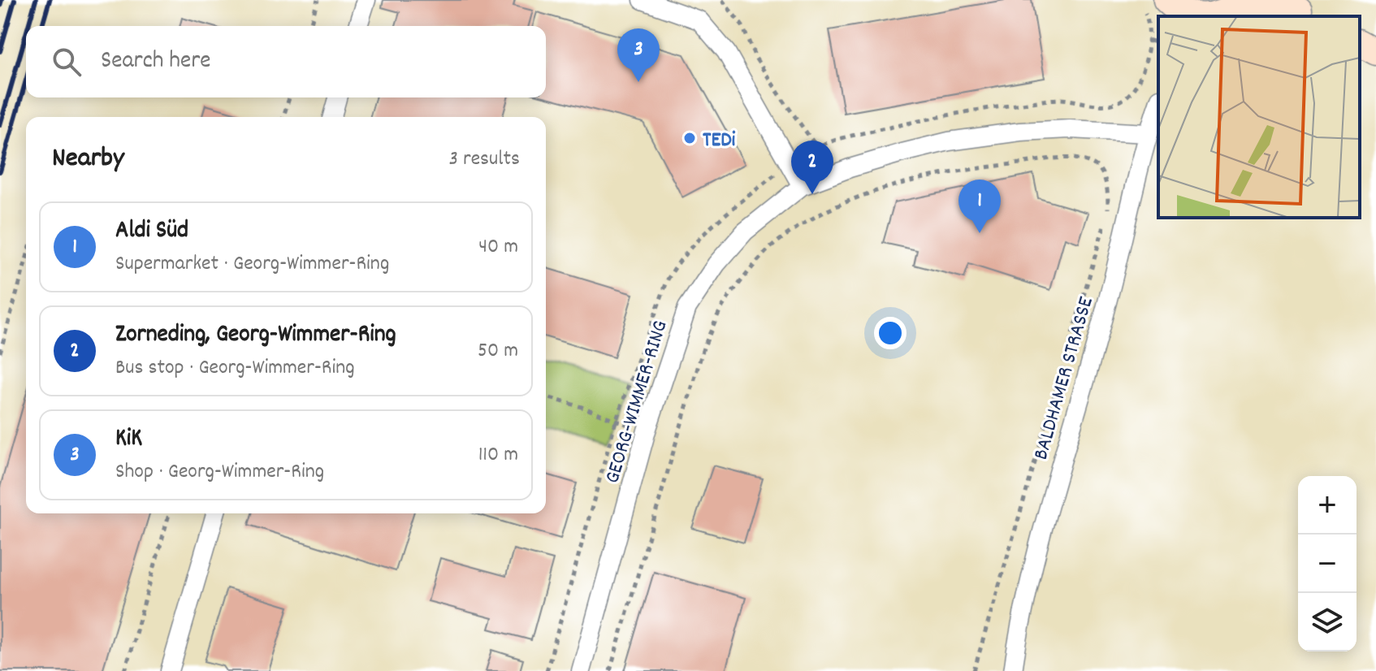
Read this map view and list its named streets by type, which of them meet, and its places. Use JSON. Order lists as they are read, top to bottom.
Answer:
{
  "streets": {
    "street": ["BALDHAMER STRASSE", "GEORG-WIMMER-RING"]
  },
  "crossings": [
    ["BALDHAMER STRASSE", "GEORG-WIMMER-RING"]
  ],
  "places": ["TEDi"],
  "page": {
    "search": "Search here",
    "pins": ["3", "2", "1"],
    "heading": ["Nearby", "3 results"],
    "list": [
      {
        "mark": "1",
        "name": "Aldi Süd",
        "note": "Supermarket · Georg-Wimmer-Ring",
        "value": "40 m"
      },
      {
        "mark": "2",
        "name": "Zorneding, Georg-Wimmer-Ring",
        "note": "Bus stop · Georg-Wimmer-Ring",
        "value": "50 m"
      },
      {
        "mark": "3",
        "name": "KiK",
        "note": "Shop · Georg-Wimmer-Ring",
        "value": "110 m"
      }
    ],
    "map_buttons": ["+", "−"]
  }
}
